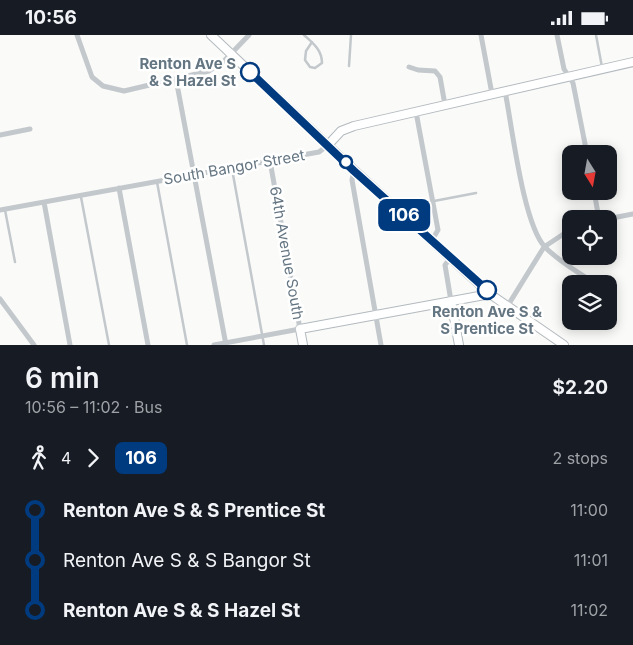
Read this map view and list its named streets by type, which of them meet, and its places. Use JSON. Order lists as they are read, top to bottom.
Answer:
{
  "streets": {
    "street": ["South Bangor Street", "64th Avenue South"]
  },
  "crossings": [
    ["South Bangor Street", "64th Avenue South"]
  ],
  "places": ["Renton Ave S & S Hazel St", "Renton Ave S & S Prentice St"],
  "lines": ["bus line 106"],
  "north": "bottom",
  "page": {
    "status": "10:56",
    "on_map": "106",
    "heading": ["6 min", "10:56 – 11:02 · Bus", "$2.20"],
    "legs": ["4", "106", "2 stops"],
    "list": [
      {
        "name": "Renton Ave S & S Prentice St",
        "value": "11:00"
      },
      {
        "name": "Renton Ave S & S Bangor St",
        "value": "11:01"
      },
      {
        "name": "Renton Ave S & S Hazel St",
        "value": "11:02"
      }
    ]
  }
}
